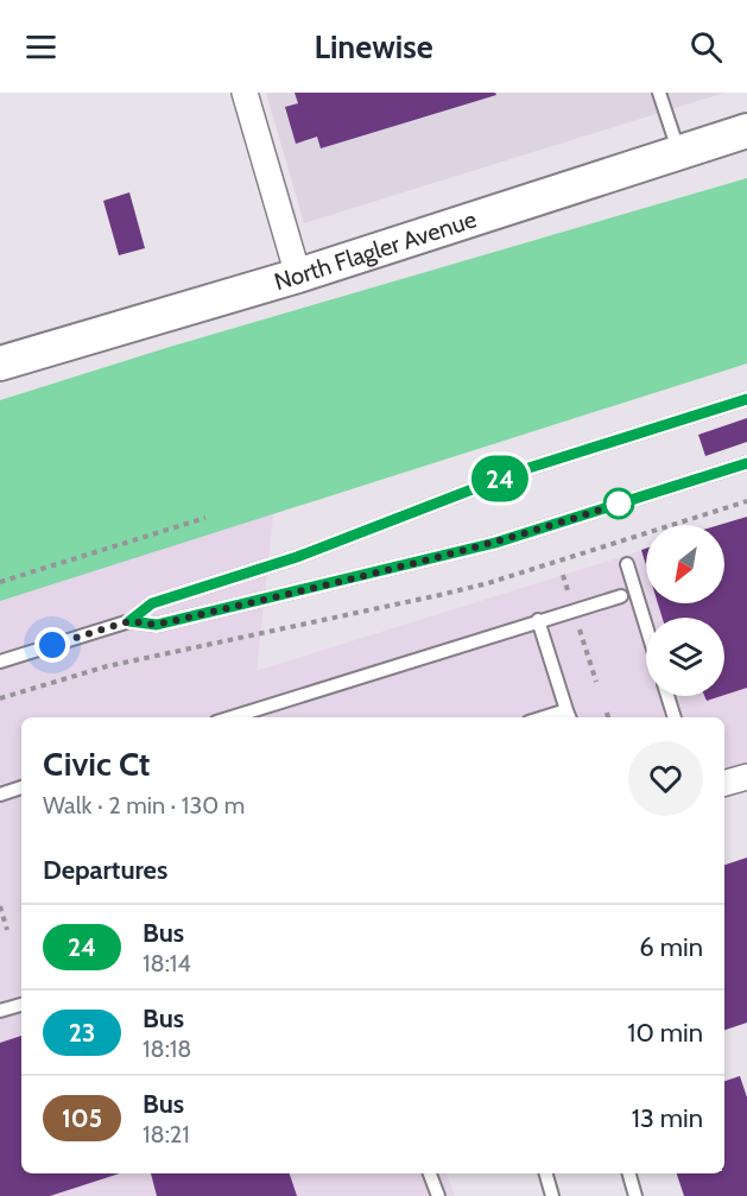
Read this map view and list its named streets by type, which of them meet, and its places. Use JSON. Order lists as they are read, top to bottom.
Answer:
{
  "streets": {
    "street": ["North Flagler Avenue"]
  },
  "lines": ["bus line 24"],
  "north": "bottom left",
  "page": {
    "header": "Linewise",
    "on_map": "24",
    "heading": [
      ["Civic Ct", "Walk · 2 min · 130 m"],
      "Departures"
    ],
    "list": [
      {
        "mark": "24",
        "name": "Bus",
        "note": "18:14",
        "value": "6 min"
      },
      {
        "mark": "23",
        "name": "Bus",
        "note": "18:18",
        "value": "10 min"
      },
      {
        "mark": "105",
        "name": "Bus",
        "note": "18:21",
        "value": "13 min"
      }
    ]
  }
}
